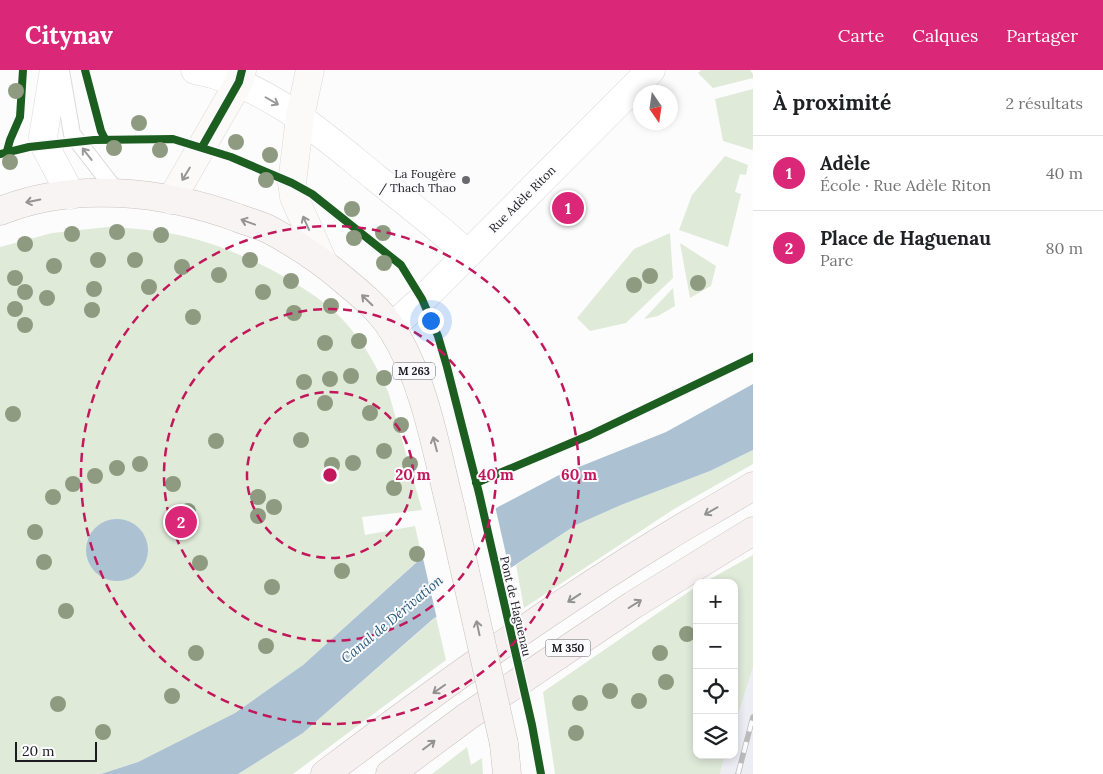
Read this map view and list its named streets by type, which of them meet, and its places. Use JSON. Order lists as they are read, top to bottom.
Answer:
{
  "streets": {
    "highway": ["M 350"],
    "main road": ["M 263"],
    "street": ["Rue Adèle Riton"],
    "cycle path": ["Pont de Haguenau"]
  },
  "crossings": [
    ["Rue Adèle Riton", "M 263"]
  ],
  "water": ["Canal de Dérivation"],
  "places": ["La Fougère / Thach Thao"],
  "scale_bar": "20 m",
  "north": "bottom",
  "page": {
    "header": "Citynav",
    "nav": ["Carte", "Calques", "Partager"],
    "heading": ["À proximité", "2 résultats"],
    "list": [
      {
        "mark": "1",
        "name": "Adèle",
        "note": "École · Rue Adèle Riton",
        "value": "40 m"
      },
      {
        "mark": "2",
        "name": "Place de Haguenau",
        "note": "Parc",
        "value": "80 m"
      }
    ],
    "pins": ["1", "2"],
    "map_buttons": ["+", "−"],
    "scale": "20 m"
  },
  "rings": ["20 m", "40 m", "60 m"]
}
